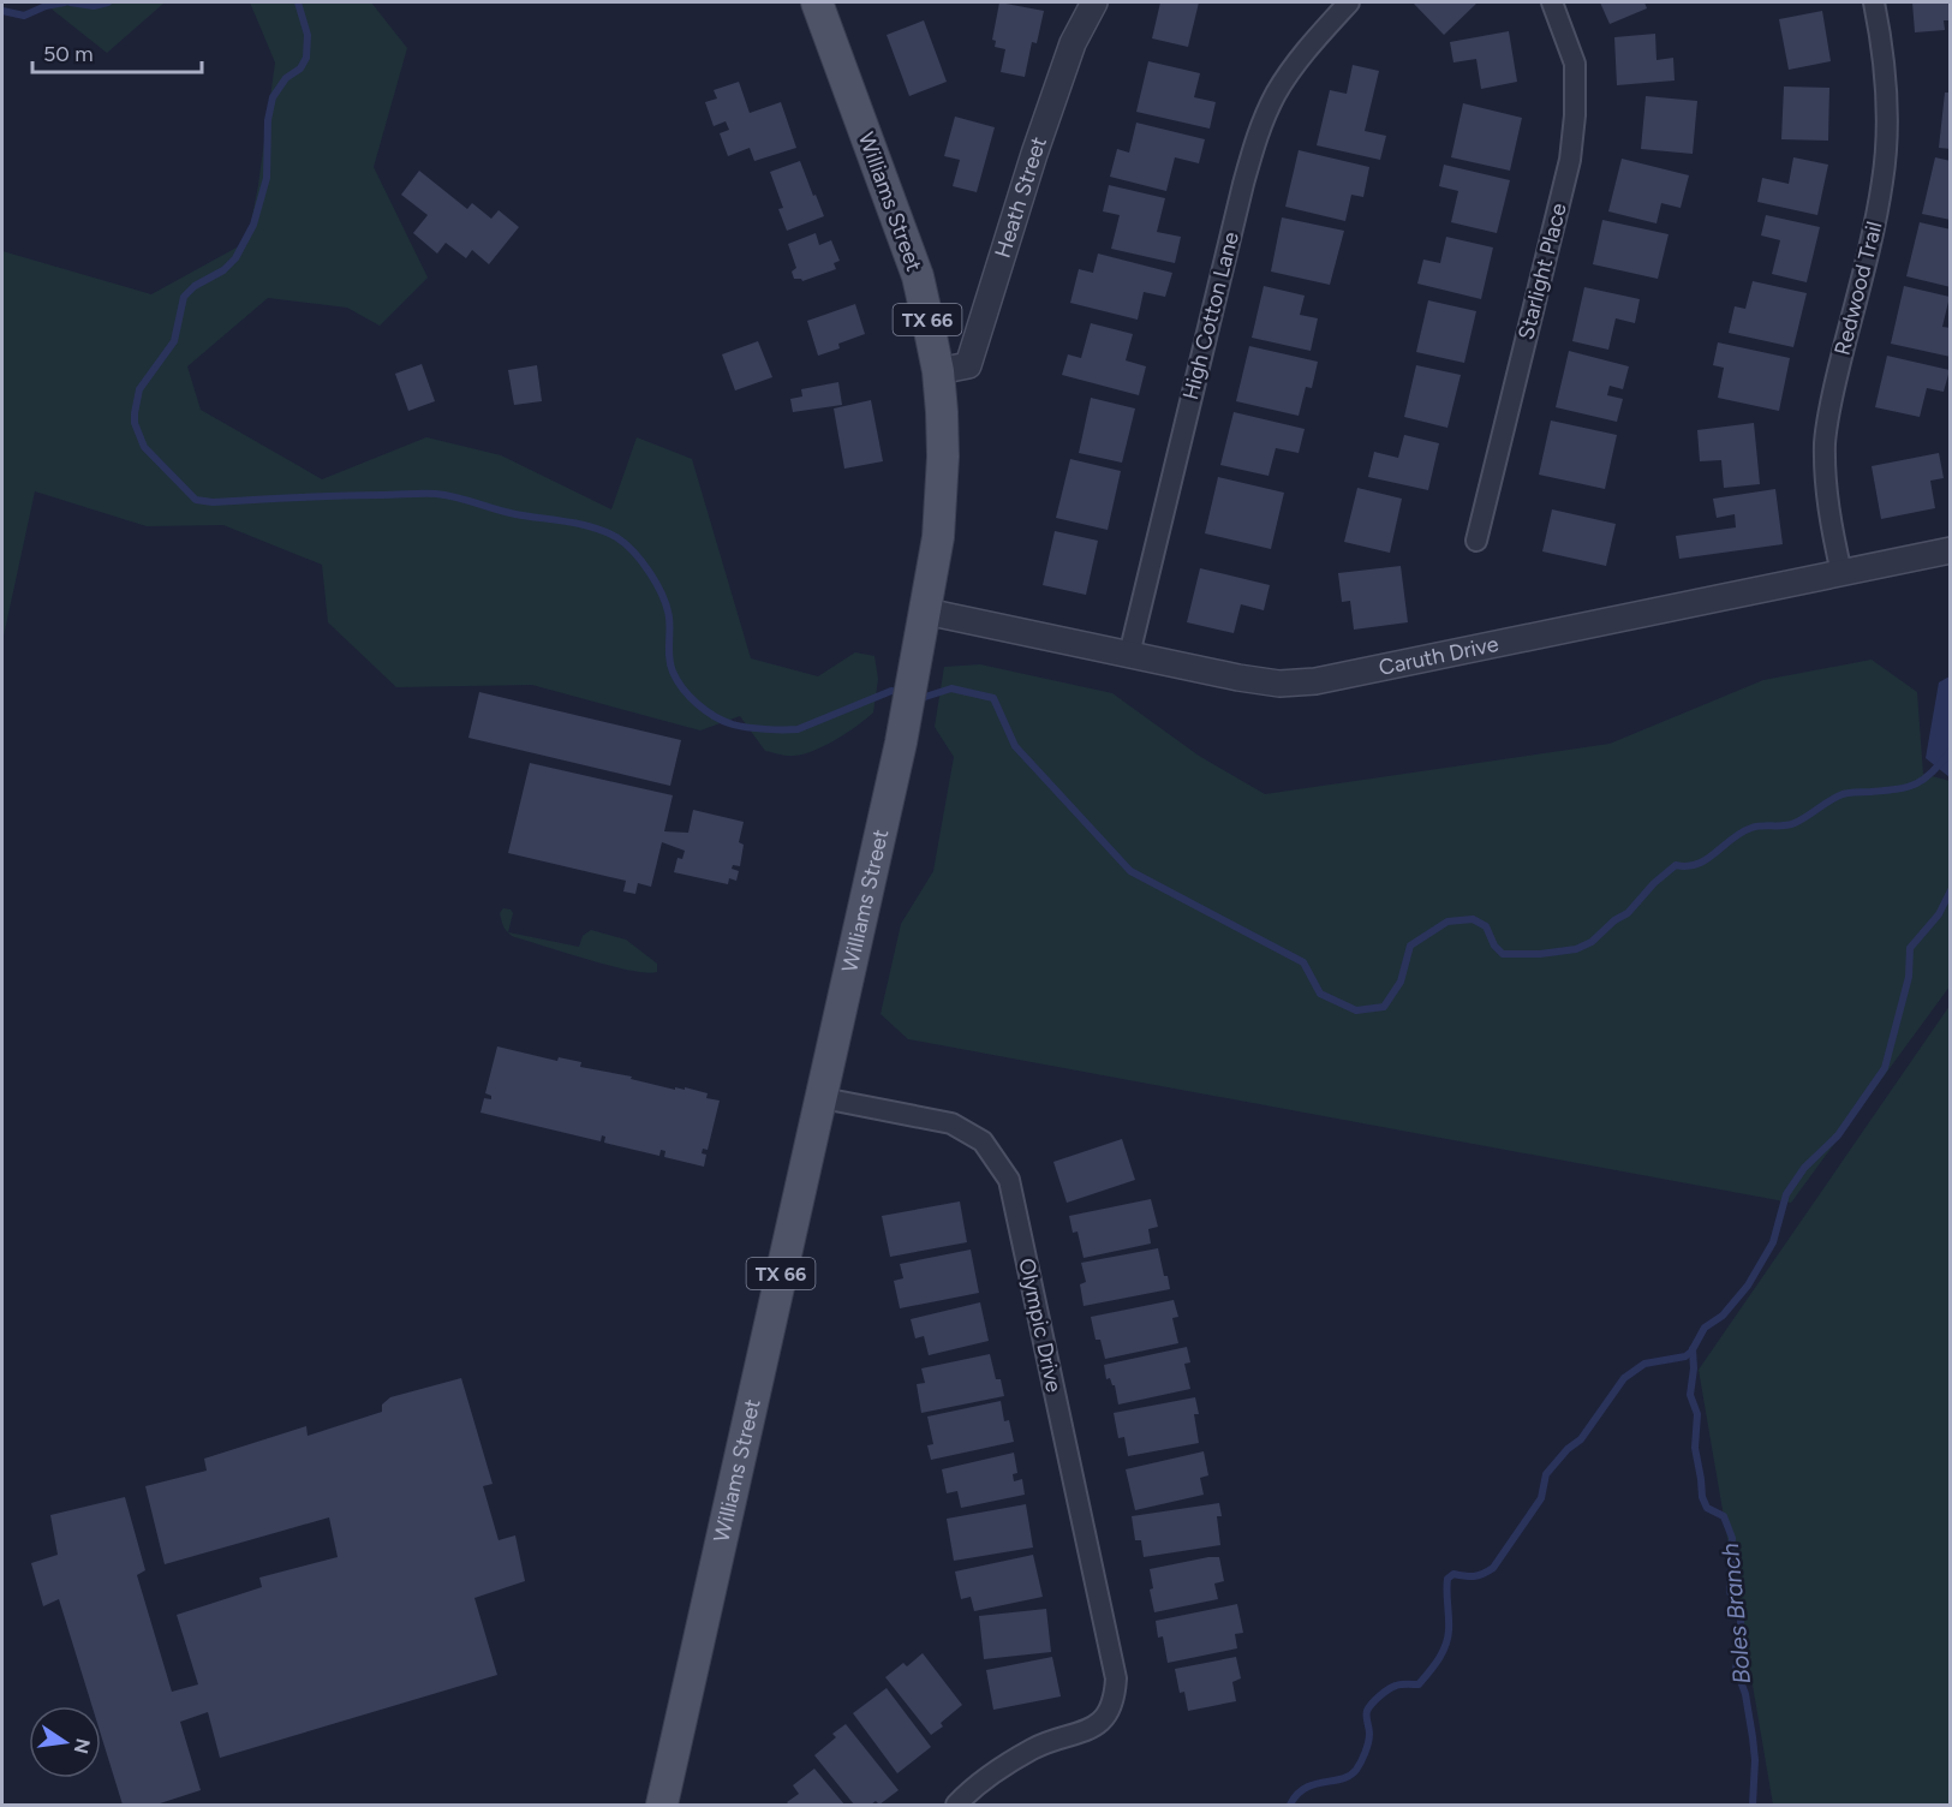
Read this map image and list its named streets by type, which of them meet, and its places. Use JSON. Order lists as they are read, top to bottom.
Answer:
{
  "streets": {
    "main road": ["Williams Street", "TX 66"],
    "street": [
      "Heath Street",
      "Starlight Place",
      "Redwood Trail",
      "High Cotton Lane",
      "Caruth Drive",
      "Olympic Drive"
    ]
  },
  "crossings": [
    ["Heath Street", "Williams Street"],
    ["Williams Street", "Caruth Drive"],
    ["Williams Street", "Olympic Drive"],
    ["Redwood Trail", "Caruth Drive"],
    ["High Cotton Lane", "Caruth Drive"]
  ],
  "water": ["Boles Branch"],
  "scale_bar": "50 m",
  "north": "right"
}
